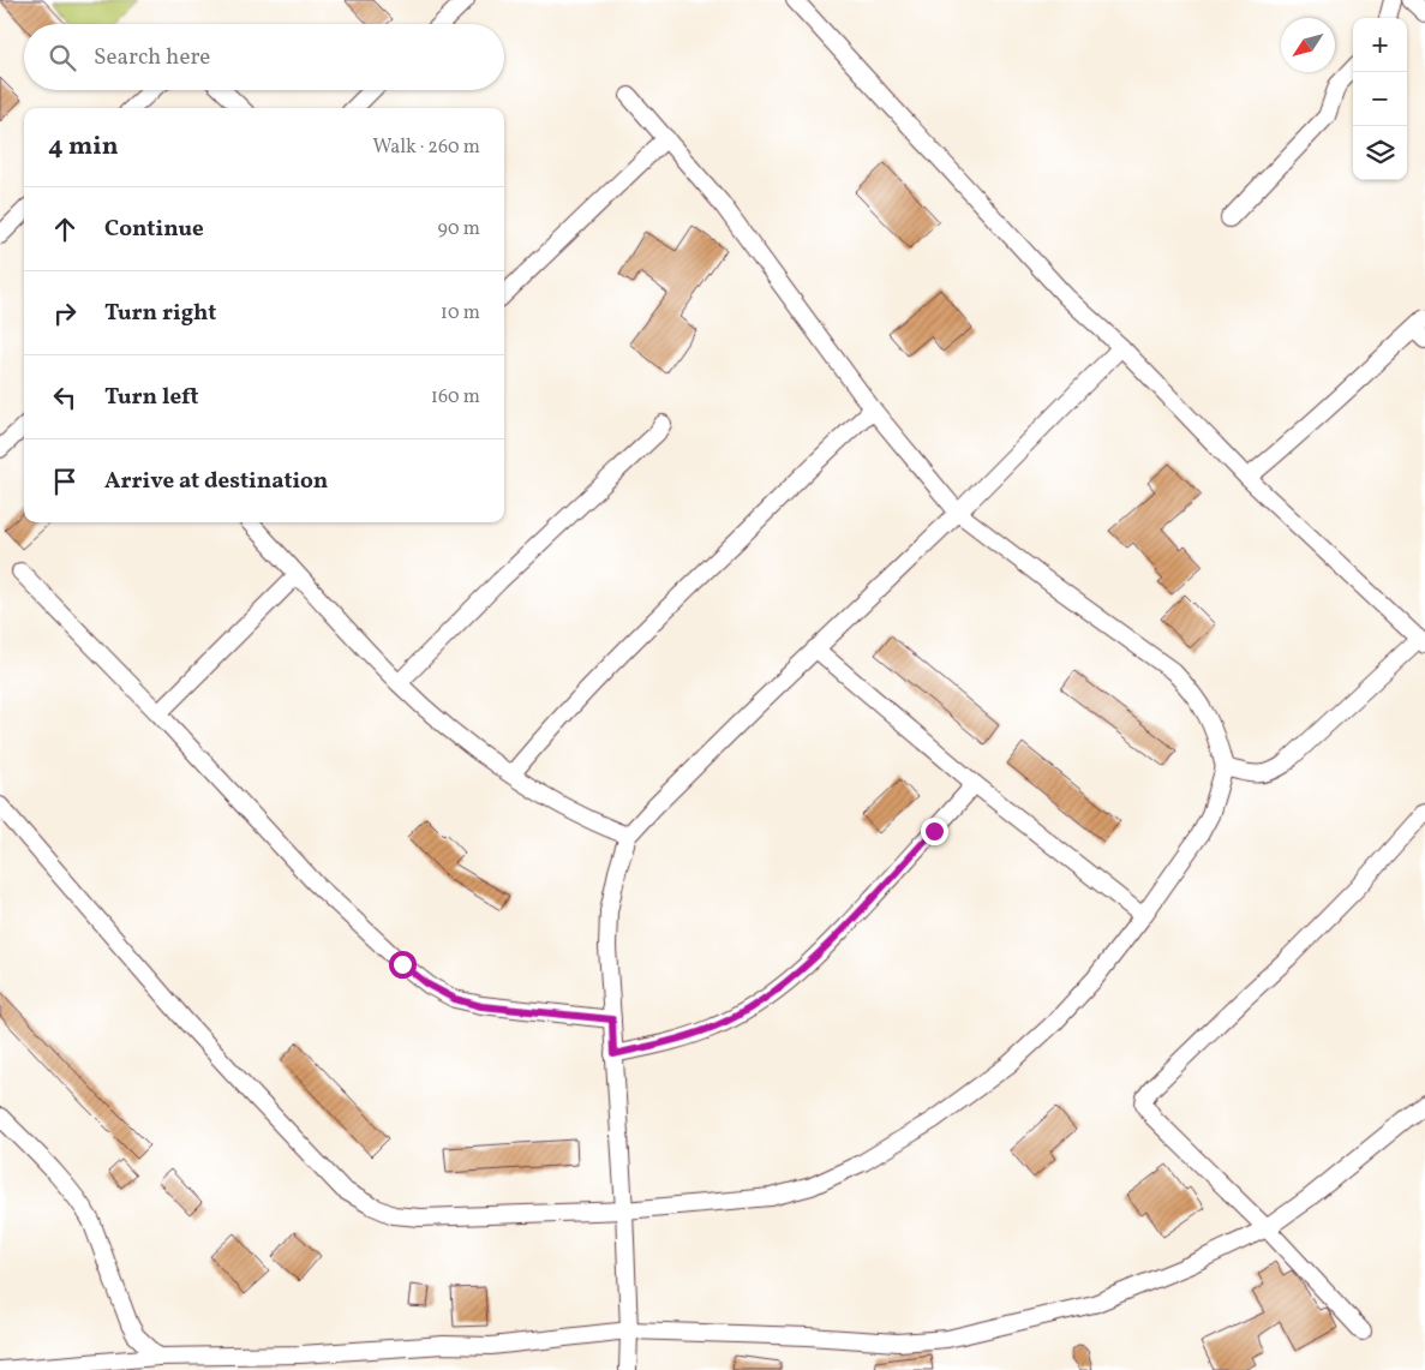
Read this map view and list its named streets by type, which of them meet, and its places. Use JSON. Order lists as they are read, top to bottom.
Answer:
{
  "north": "bottom left",
  "page": {
    "map_buttons": ["+", "−"],
    "search": "Search here",
    "heading": ["4 min", "Walk · 260 m"],
    "list": [
      ["Continue", "90 m"],
      ["Turn right", "10 m"],
      ["Turn left", "160 m"],
      "Arrive at destination"
    ]
  }
}
